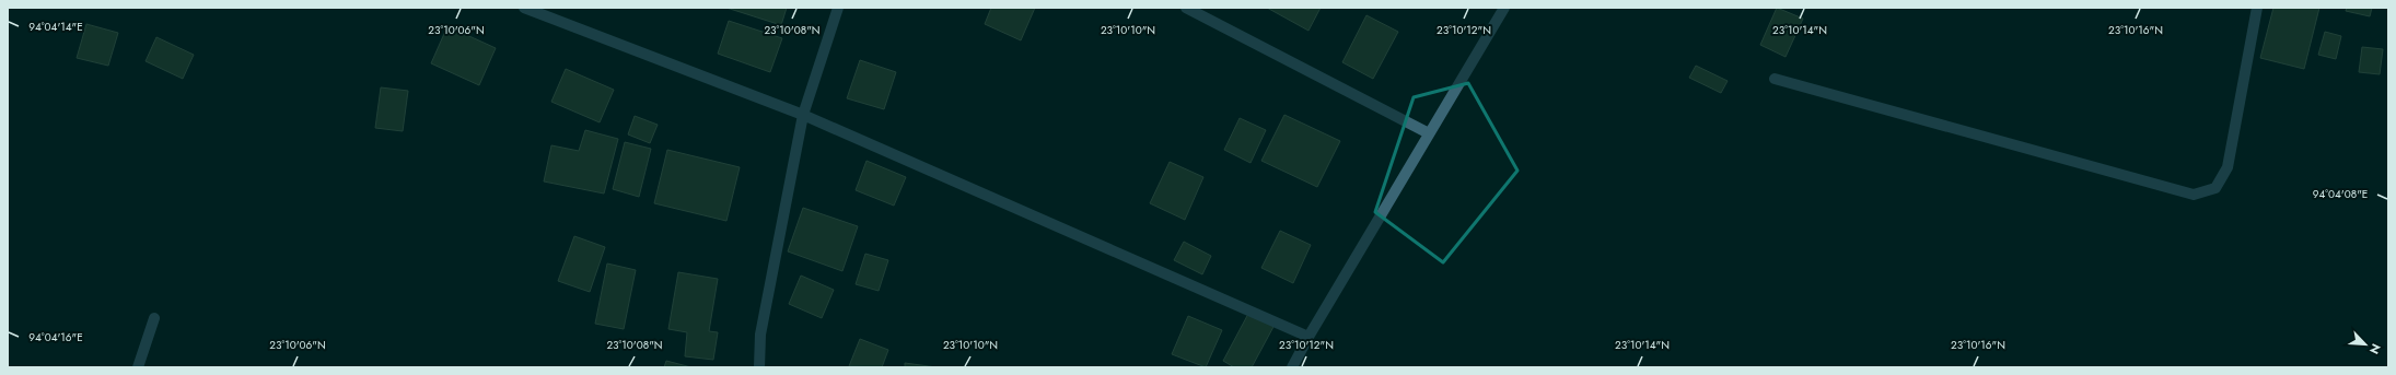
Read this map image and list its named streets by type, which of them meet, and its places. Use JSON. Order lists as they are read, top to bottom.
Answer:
{
  "north": "bottom right",
  "coordinates": [
    "94°04'14\"E",
    "23°10'06\"N",
    "23°10'10\"N",
    "23°10'12\"N",
    "23°10'08\"N",
    "23°10'14\"N",
    "23°10'16\"N",
    "94°04'08\"E",
    "94°04'16\"E"
  ]
}
